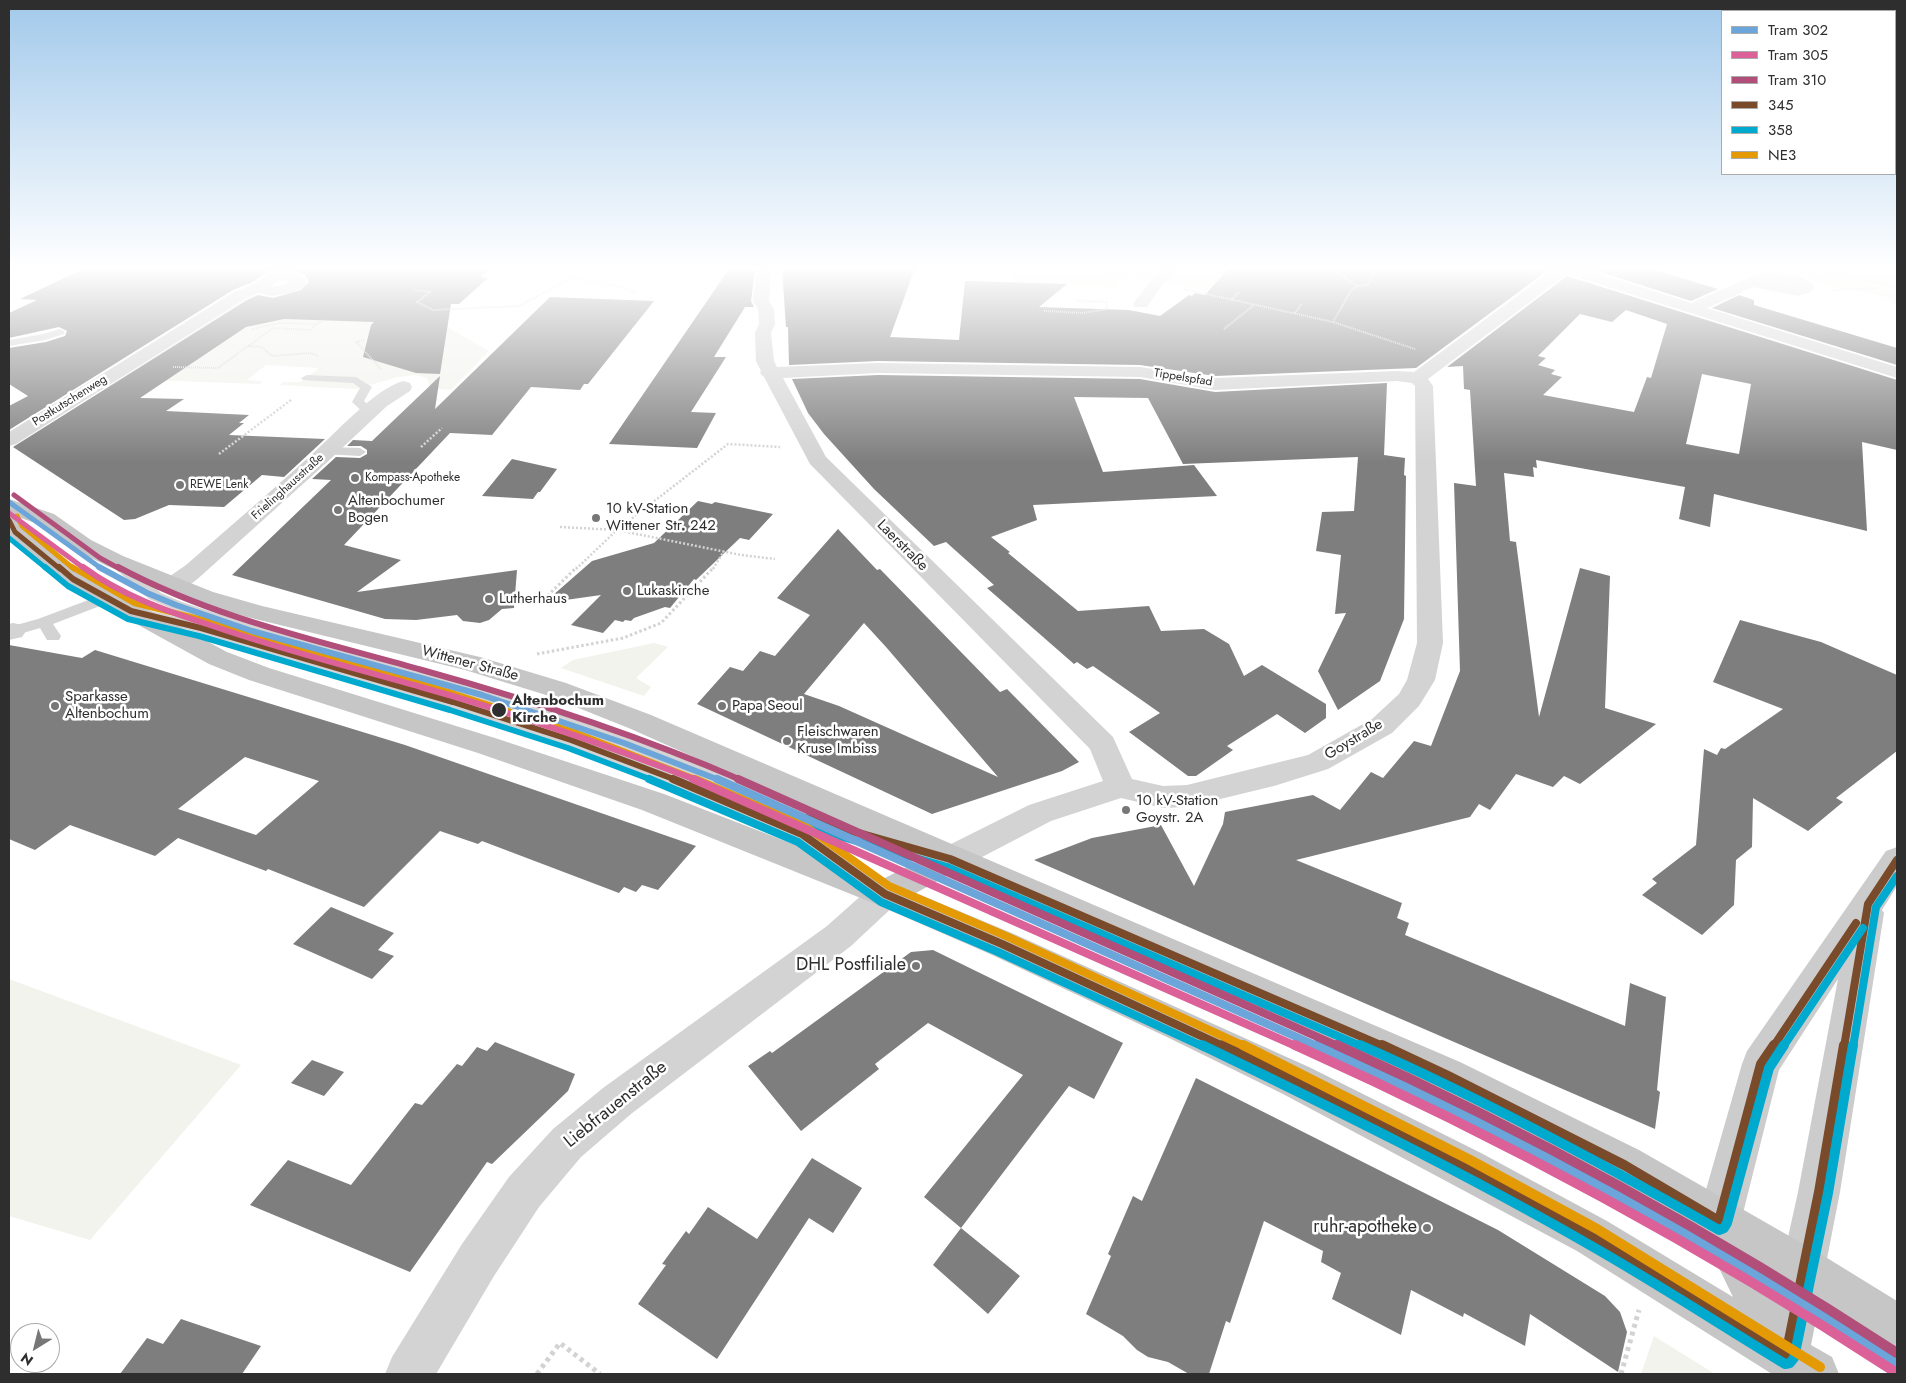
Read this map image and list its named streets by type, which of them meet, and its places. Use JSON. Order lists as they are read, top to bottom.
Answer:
{
  "streets": {
    "main road": ["Wittener Straße"],
    "street": [
      "Tippelspfad",
      "Postkutschenweg",
      "Frielinghausstraße",
      "Laerstraße",
      "Goystraße",
      "Liebfrauenstraße"
    ]
  },
  "crossings": [
    ["Tippelspfad", "Laerstraße"],
    ["Tippelspfad", "Goystraße"],
    ["Frielinghausstraße", "Wittener Straße"],
    ["Laerstraße", "Goystraße"]
  ],
  "places": [
    "Kompass-Apotheke",
    "REWE Lenk",
    "Altenbochumer Bogen",
    "10 kV-Station Wittener Str. 242",
    "Lukaskirche",
    "Lutherhaus",
    "Sparkasse Altenbochum",
    "Papa Seoul",
    "Altenbochum Kirche",
    "Fleischwaren Kruse Imbiss",
    "10 kV-Station Goystr. 2A",
    "DHL Postfiliale",
    "ruhr-apotheke"
  ],
  "lines": [
    "tram line 310",
    "tram line 302",
    "tram line 305",
    "transit line NE3",
    "transit line 345",
    "transit line 358"
  ],
  "legend": [
    "Tram 302",
    "Tram 305",
    "Tram 310",
    "345",
    "358",
    "NE3"
  ],
  "north": "bottom left"
}
